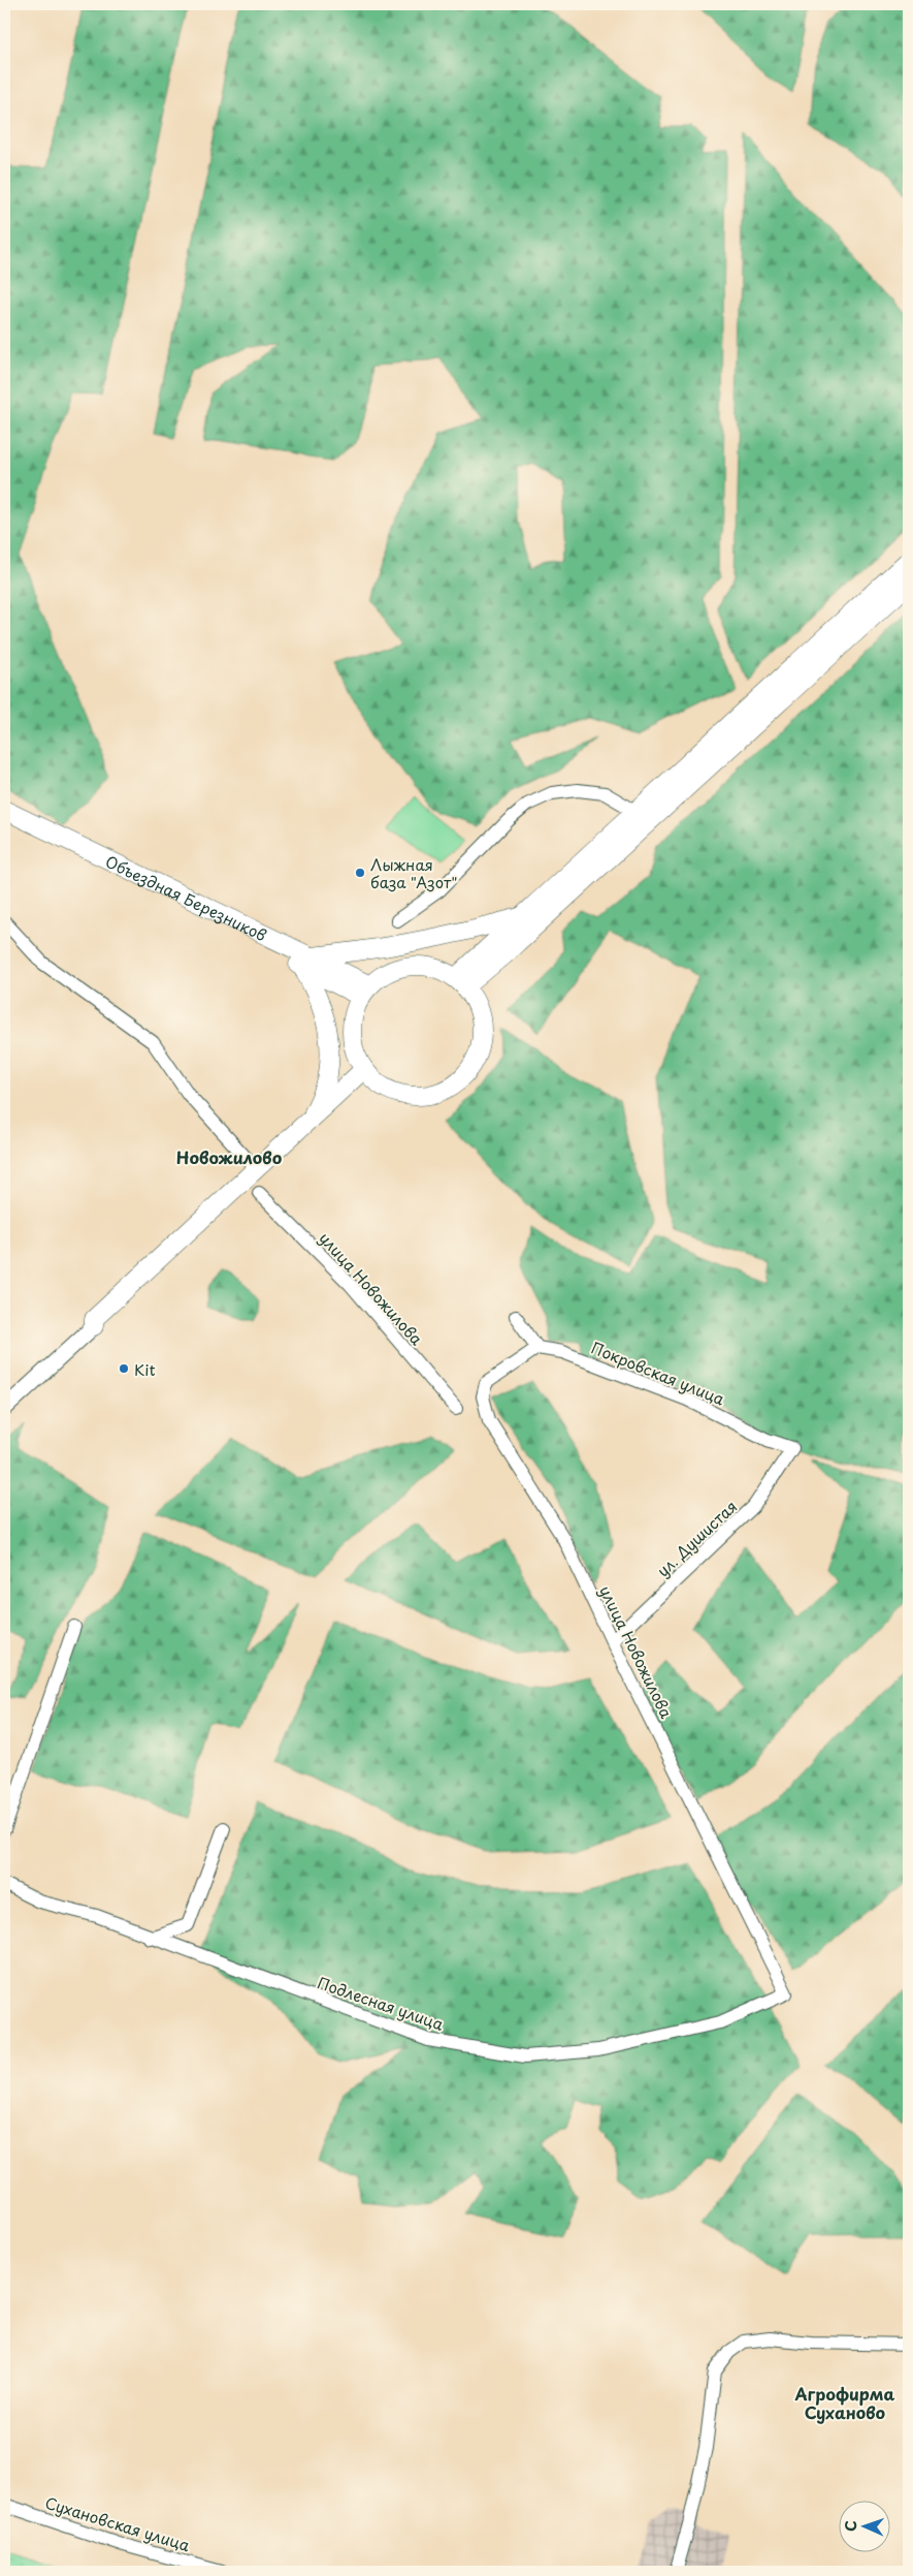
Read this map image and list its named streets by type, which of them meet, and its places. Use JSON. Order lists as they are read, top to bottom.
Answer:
{
  "streets": {
    "highway": ["Объездная Березников"],
    "street": [
      "улица Новожилова",
      "Покровская улица",
      "ул. Душистая",
      "Подлесная улица",
      "Сухановская улица"
    ]
  },
  "crossings": [
    ["улица Новожилова", "Покровская улица"],
    ["улица Новожилова", "ул. Душистая"],
    ["улица Новожилова", "Подлесная улица"],
    ["Покровская улица", "ул. Душистая"]
  ],
  "districts": ["Новожилово", "Агрофирма Суханово"],
  "places": ["Лыжная база \"Азот\"", "Kit"],
  "north": "left"
}
